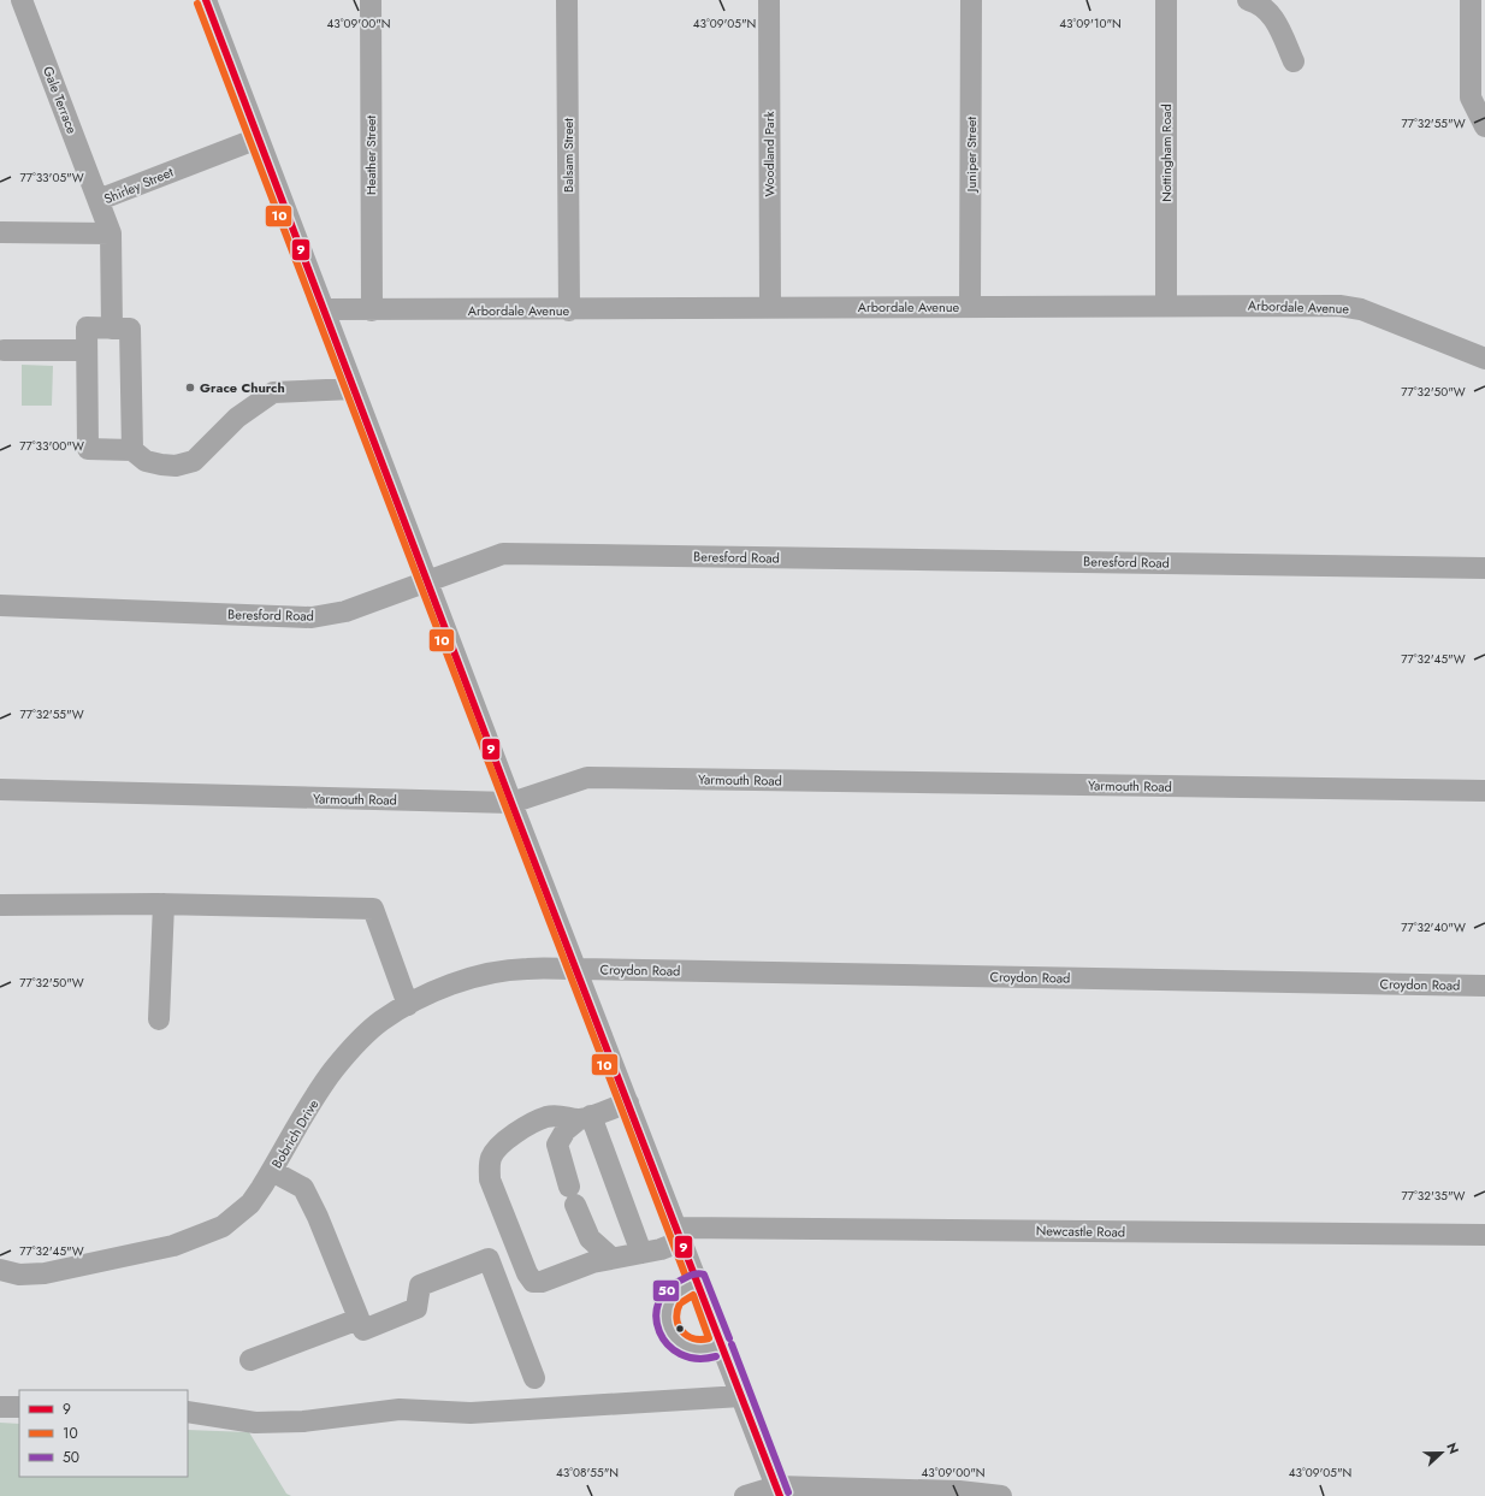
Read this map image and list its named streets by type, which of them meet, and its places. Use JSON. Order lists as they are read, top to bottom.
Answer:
{
  "streets": {
    "street": [
      "Gale Terrace",
      "Nottingham Road",
      "Woodland Park",
      "Juniper Street",
      "Heather Street",
      "Balsam Street",
      "Shirley Street",
      "Arbordale Avenue",
      "Beresford Road",
      "Yarmouth Road",
      "Croydon Road",
      "Bobrich Drive",
      "Newcastle Road"
    ]
  },
  "crossings": [
    ["Gale Terrace", "Shirley Street"],
    ["Nottingham Road", "Arbordale Avenue"],
    ["Woodland Park", "Arbordale Avenue"],
    ["Juniper Street", "Arbordale Avenue"],
    ["Heather Street", "Arbordale Avenue"],
    ["Balsam Street", "Arbordale Avenue"],
    ["Croydon Road", "Bobrich Drive"]
  ],
  "places": ["Grace Church"],
  "lines": ["transit line 9", "transit line 10", "transit line 50"],
  "legend": ["9", "10", "50"],
  "north": "right",
  "coordinates": [
    "43°09'00\"N",
    "43°09'05\"N",
    "43°09'10\"N",
    "77°32'55\"W",
    "77°33'05\"W",
    "77°32'50\"W",
    "77°33'00\"W",
    "77°32'45\"W",
    "77°32'40\"W",
    "77°32'35\"W",
    "43°08'55\"N"
  ]
}
